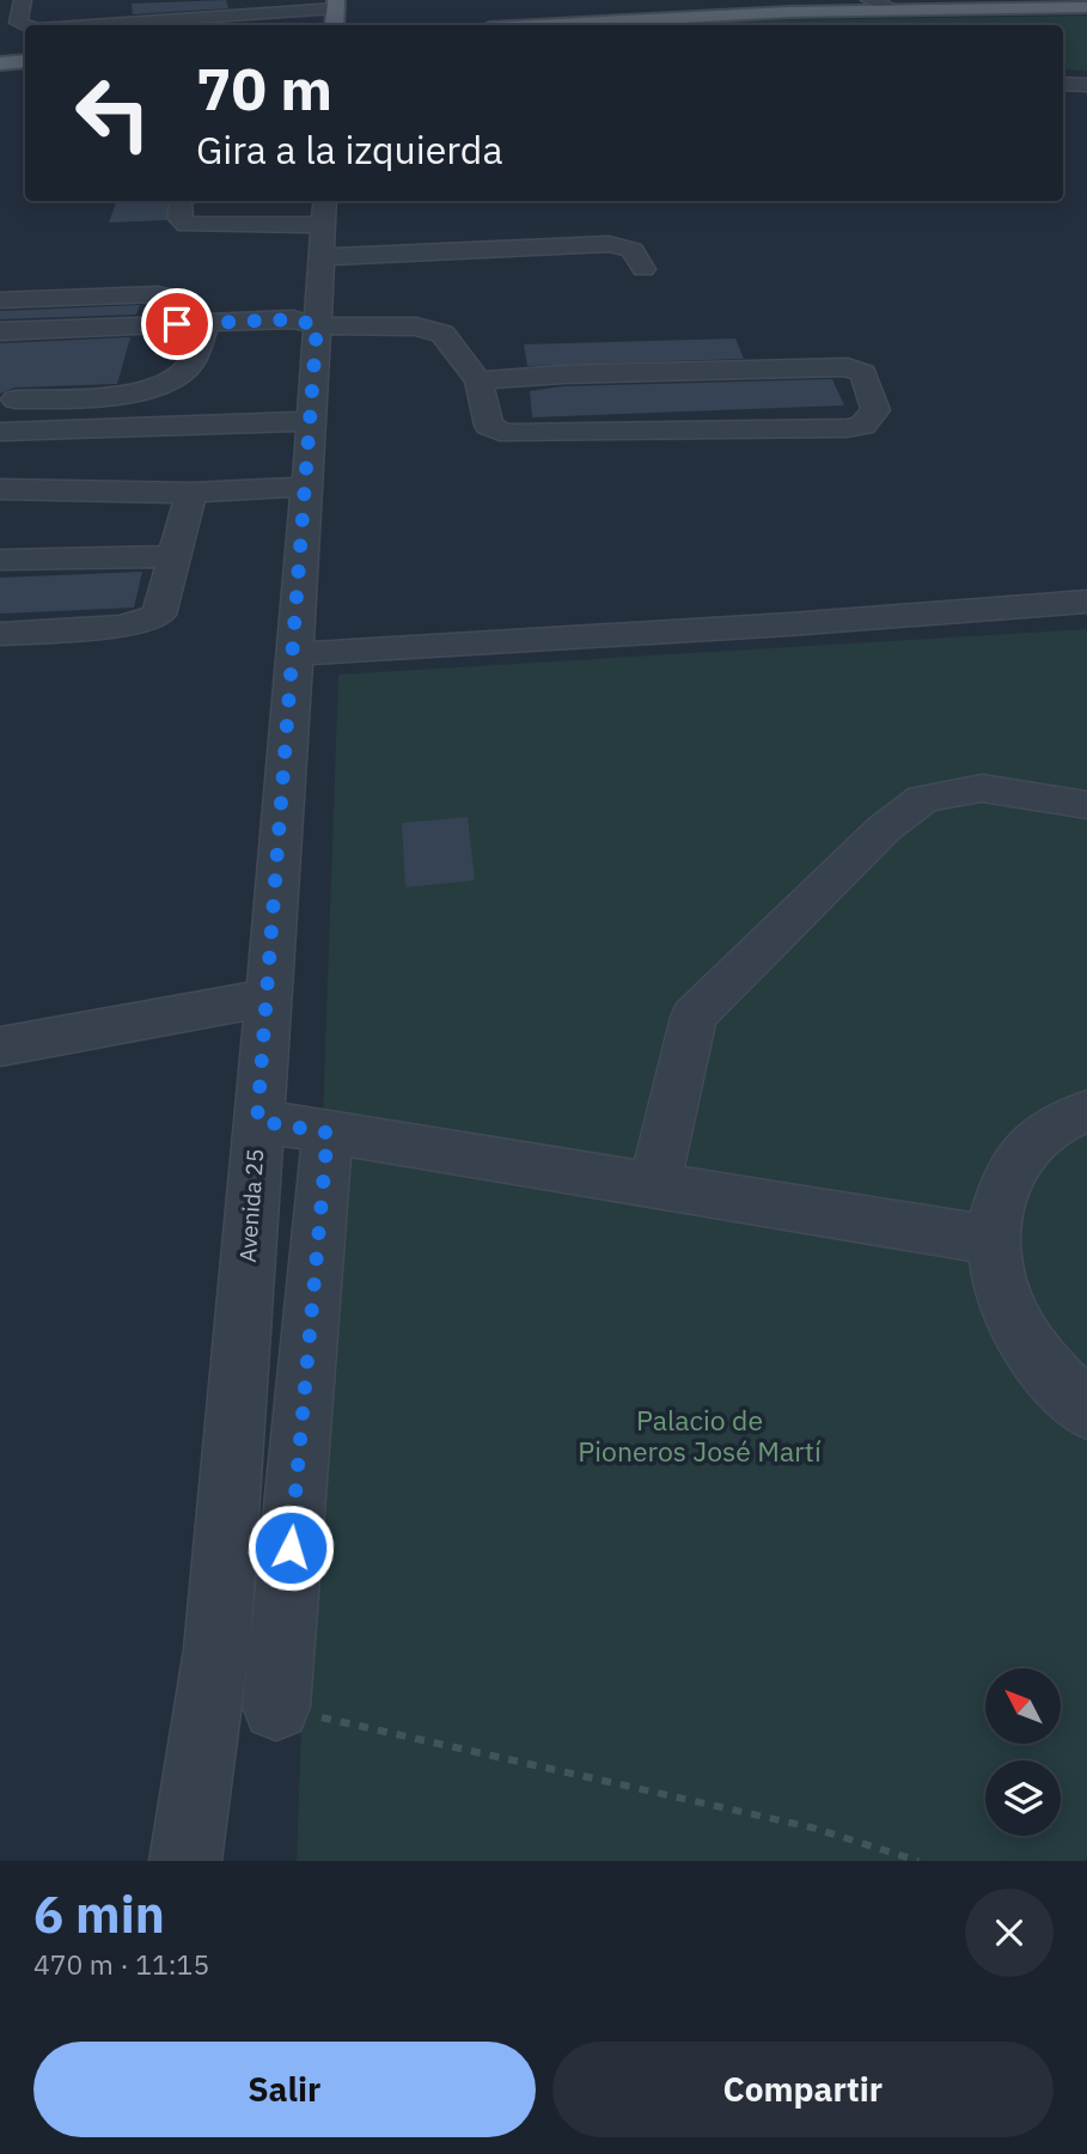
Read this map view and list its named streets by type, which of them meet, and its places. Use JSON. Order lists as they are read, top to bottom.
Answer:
{
  "streets": {
    "street": ["Avenida 25"]
  },
  "parks": ["Palacio de Pioneros José Martí"],
  "north": "top left",
  "page": {
    "turn": ["70 m", "Gira a la izquierda"],
    "heading": ["6 min", "470 m · 11:15"],
    "buttons": ["Salir", "Compartir"]
  }
}
